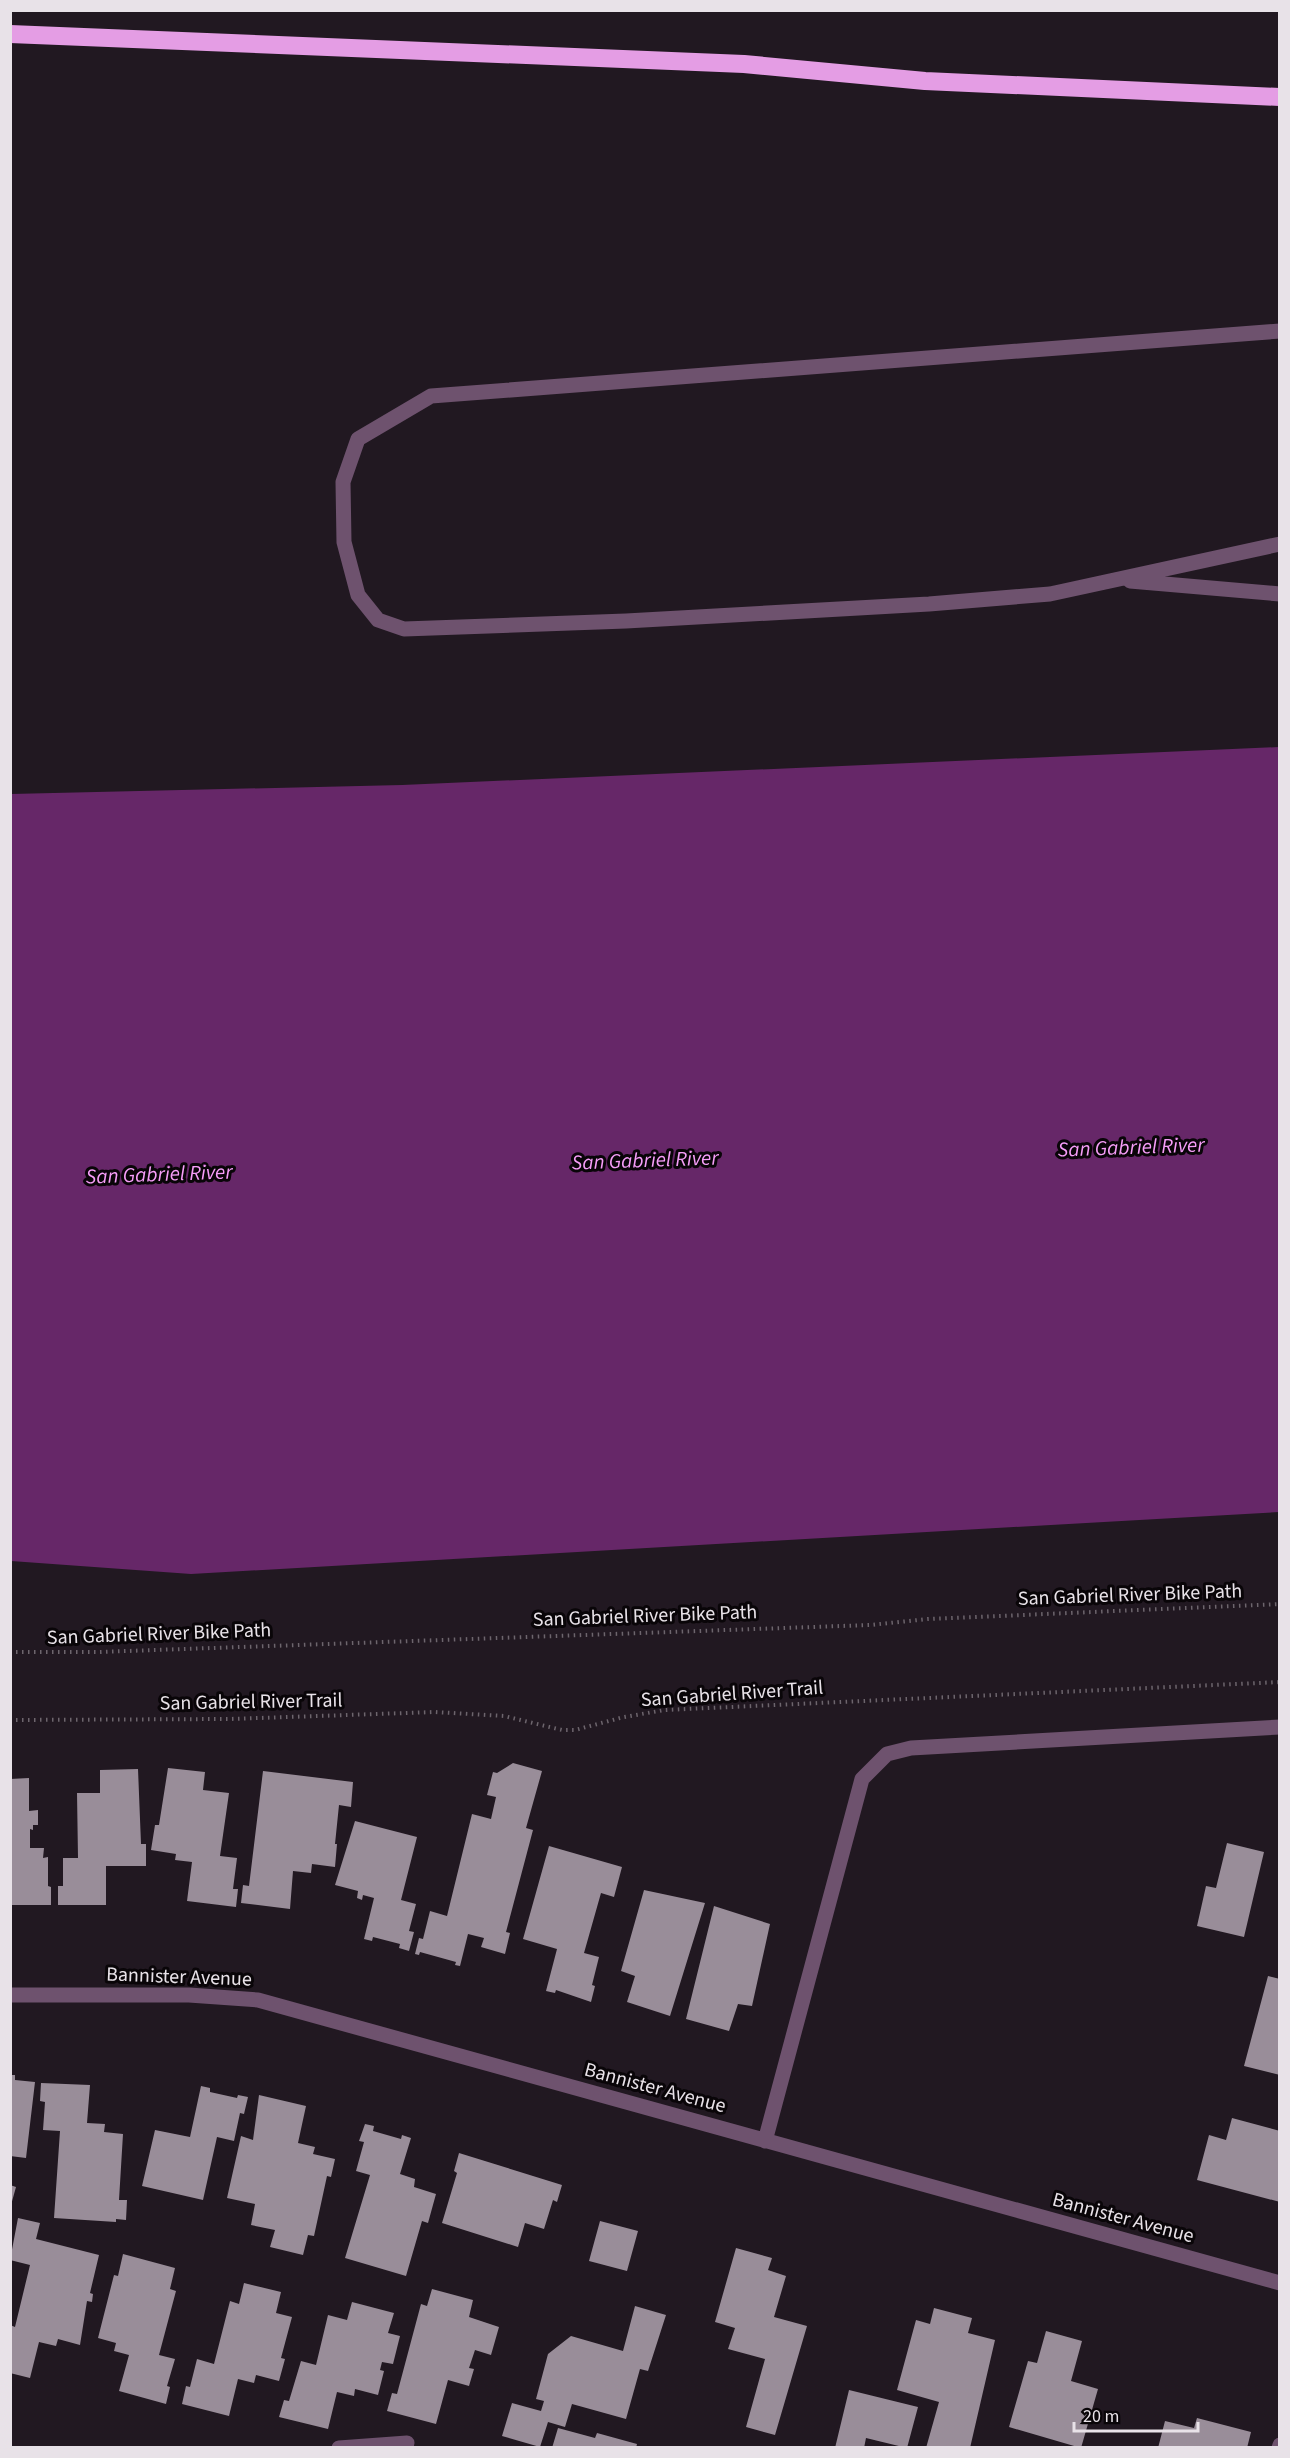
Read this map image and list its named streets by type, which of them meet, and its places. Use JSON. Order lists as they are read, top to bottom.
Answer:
{
  "streets": {
    "street": ["Bannister Avenue"],
    "path": ["San Gabriel River Bike Path", "San Gabriel River Trail"]
  },
  "water": ["San Gabriel River"],
  "scale_bar": "20 m"
}
